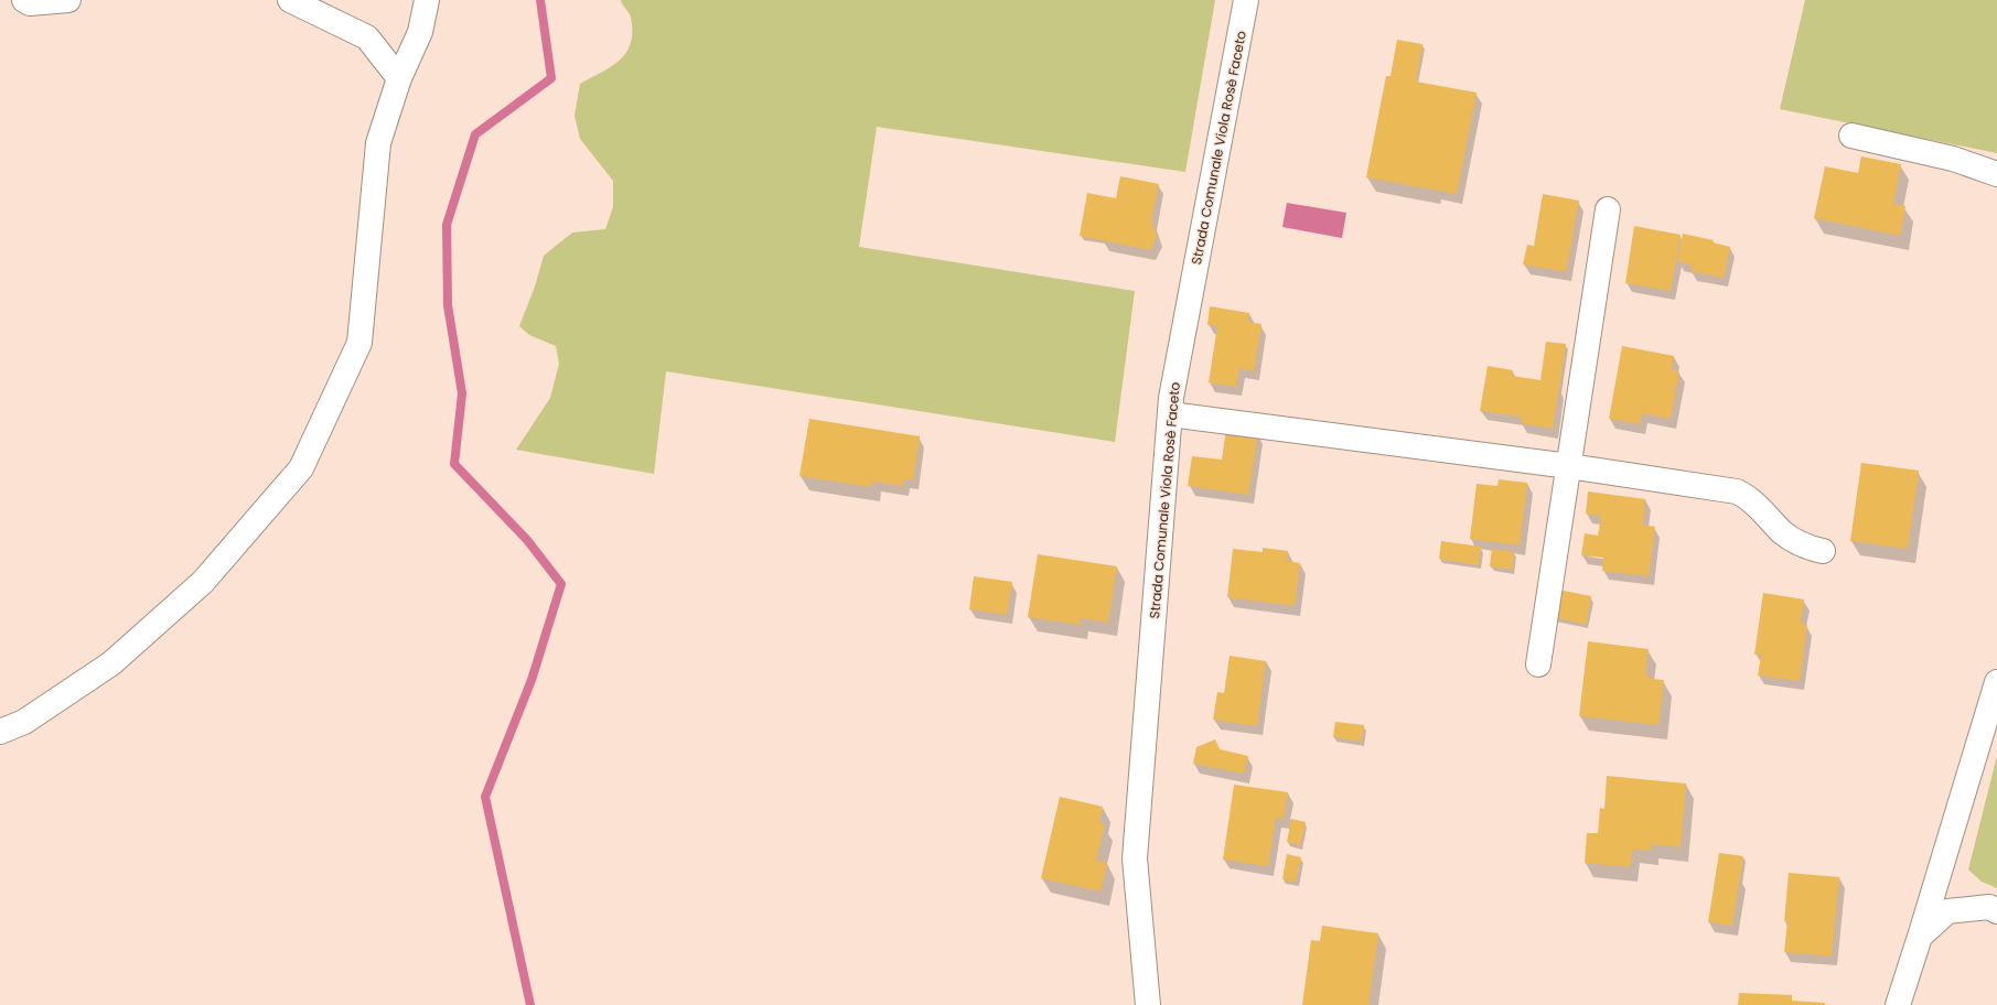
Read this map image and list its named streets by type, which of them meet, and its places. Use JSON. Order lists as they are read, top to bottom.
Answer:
{
  "streets": {
    "street": ["Strada Comunale Viola Rosè Faceto"]
  }
}
